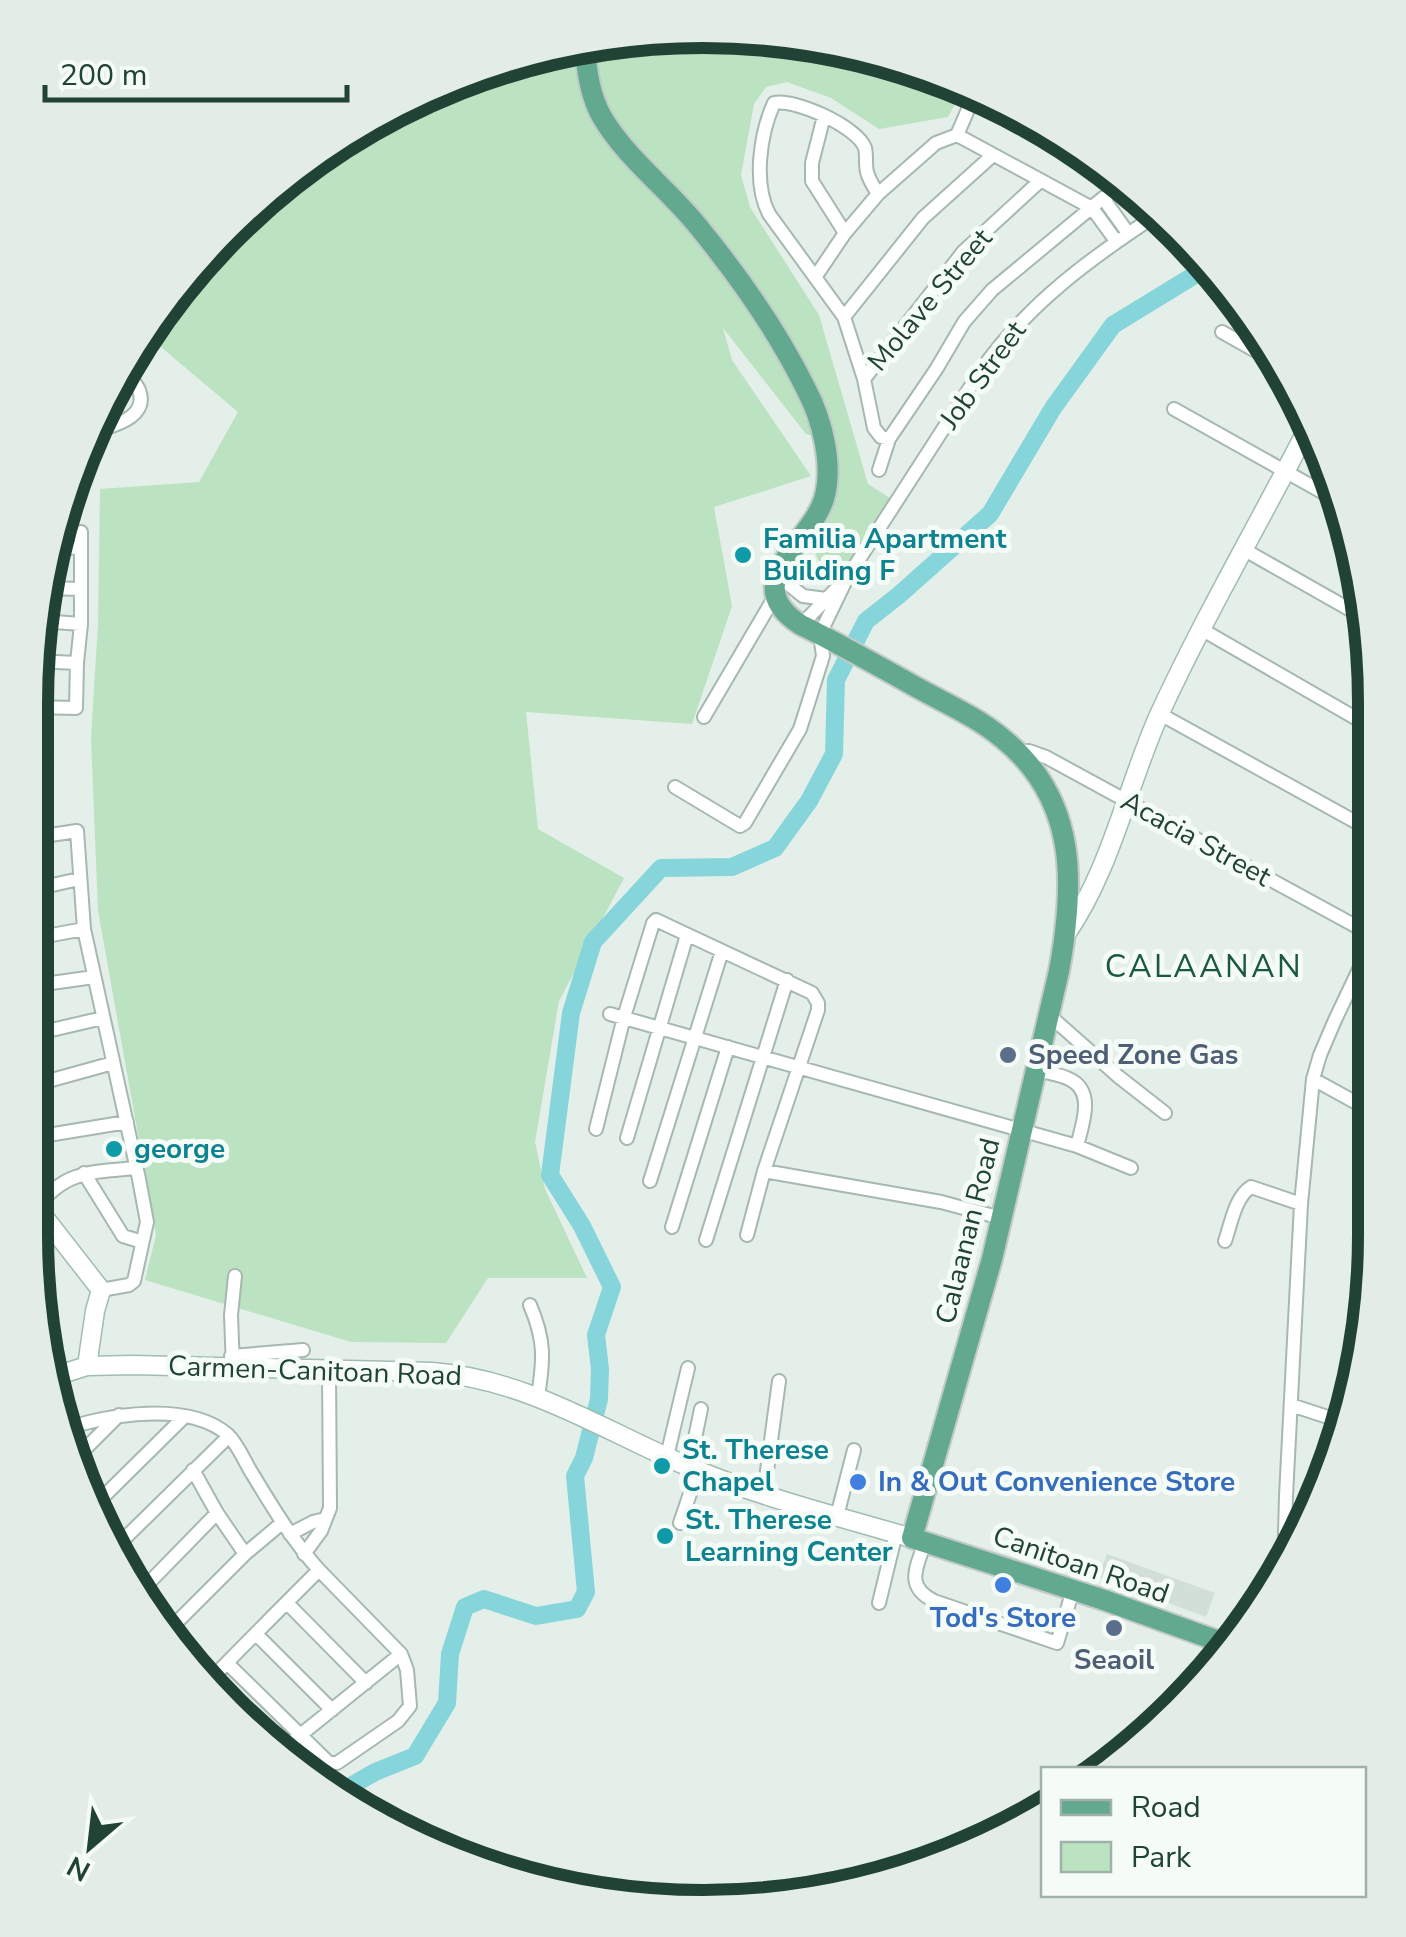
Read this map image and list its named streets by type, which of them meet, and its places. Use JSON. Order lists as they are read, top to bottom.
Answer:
{
  "streets": {
    "main road": ["Calaanan Road", "Carmen-Canitoan Road", "Canitoan Road"],
    "street": ["Molave Street", "Job Street", "Acacia Street"]
  },
  "crossings": [
    ["Job Street", "Calaanan Road"],
    ["Acacia Street", "Calaanan Road"],
    ["Calaanan Road", "Carmen-Canitoan Road"],
    ["Calaanan Road", "Canitoan Road"],
    ["Carmen-Canitoan Road", "Canitoan Road"]
  ],
  "districts": ["CALAANAN"],
  "places": [
    "Familia Apartment Building F",
    "Speed Zone Gas",
    "george",
    "St. Therese Chapel",
    "In & Out Convenience Store",
    "St. Therese Learning Center",
    "Tod's Store",
    "Seaoil"
  ],
  "legend": ["Road", "Park"],
  "scale_bar": "200 m",
  "north": "bottom left"
}
